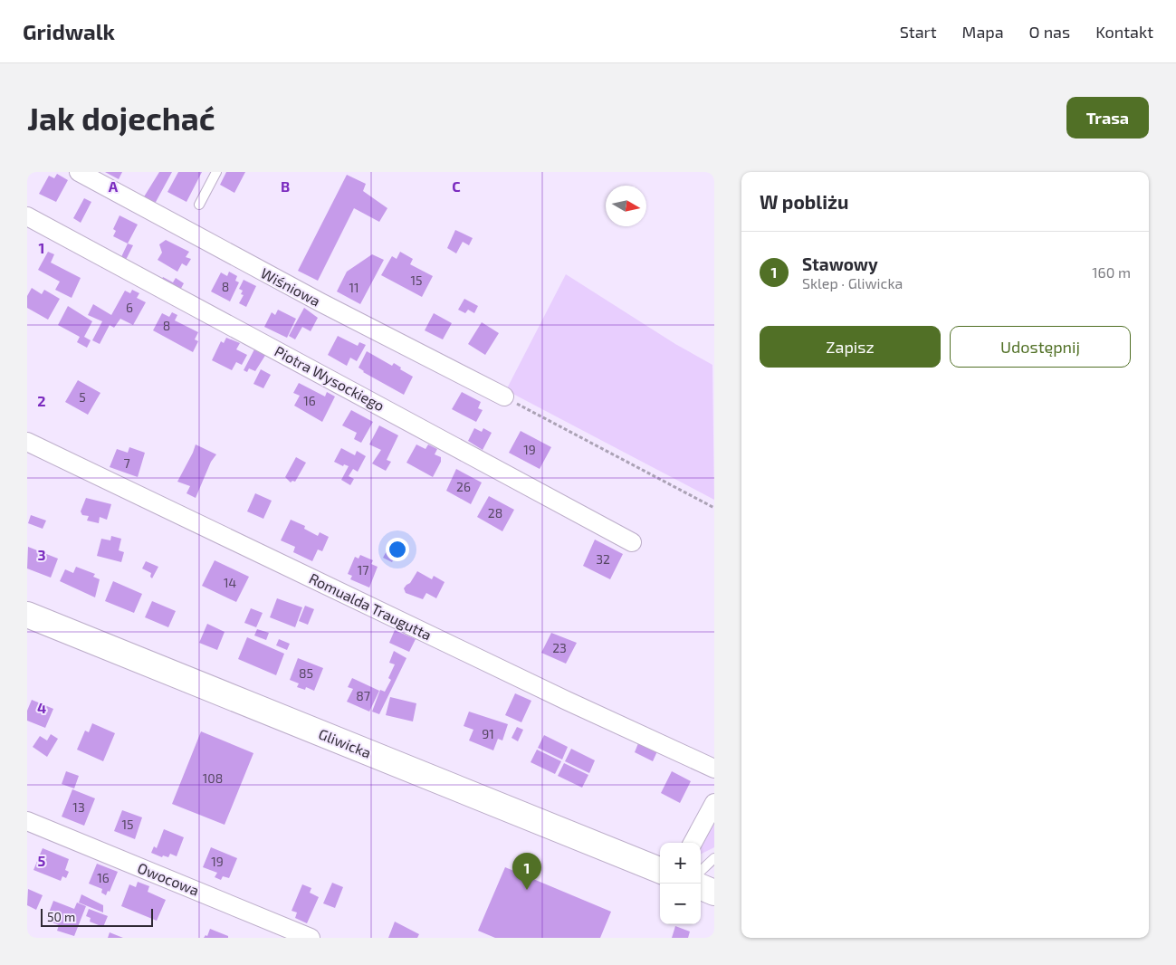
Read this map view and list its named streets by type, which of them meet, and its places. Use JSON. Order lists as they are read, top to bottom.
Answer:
{
  "streets": {
    "main road": ["Gliwicka"],
    "street": [
      "Wiśniowa",
      "Piotra Wysockiego",
      "Romualda Traugutta",
      "Owocowa"
    ]
  },
  "house_numbers": [
    "15",
    "8",
    "11",
    "6",
    "8",
    "5",
    "16",
    "19",
    "7",
    "26",
    "28",
    "32",
    "17",
    "14",
    "23",
    "85",
    "87",
    "91",
    "108",
    "13",
    "15",
    "19",
    "16"
  ],
  "scale_bar": "50 m",
  "north": "right",
  "page": {
    "header": "Gridwalk",
    "nav": [
      "Start",
      "Mapa",
      "O nas",
      "Kontakt"
    ],
    "buttons": [
      "Trasa",
      ["Zapisz", "Udostępnij"]
    ],
    "title": "Jak dojechać",
    "heading": "W pobliżu",
    "list": [
      {
        "mark": "1",
        "name": "Stawowy",
        "note": "Sklep · Gliwicka",
        "value": "160 m"
      }
    ],
    "map_buttons": ["+", "−"],
    "pins": "1",
    "scale": "50 m"
  },
  "grid": {
    "columns": ["A", "B", "C"],
    "rows": [
      "1",
      "2",
      "3",
      "4",
      "5"
    ]
  }
}
